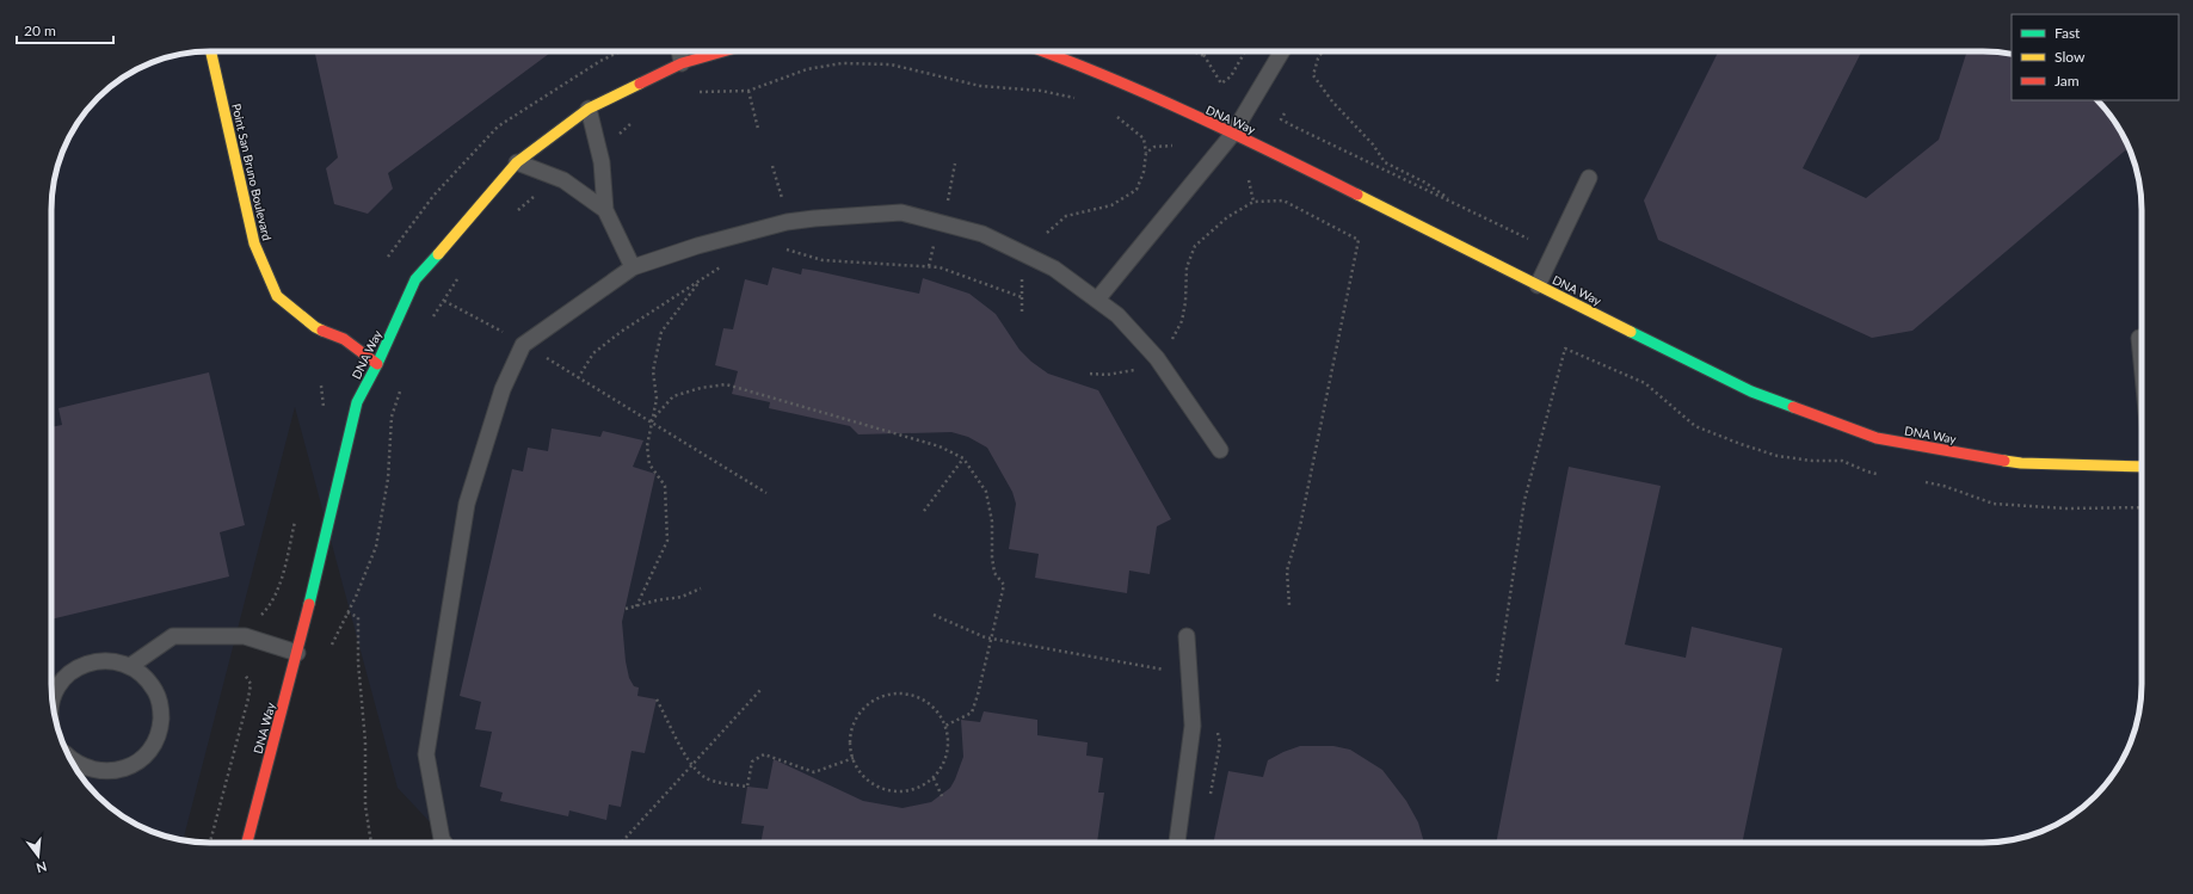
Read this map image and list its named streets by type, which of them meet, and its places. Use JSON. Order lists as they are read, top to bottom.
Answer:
{
  "streets": {
    "main road": ["DNA Way", "Point San Bruno Boulevard"]
  },
  "crossings": [
    ["DNA Way", "Point San Bruno Boulevard"]
  ],
  "legend": ["Fast", "Slow", "Jam"],
  "scale_bar": "20 m",
  "north": "bottom"
}
